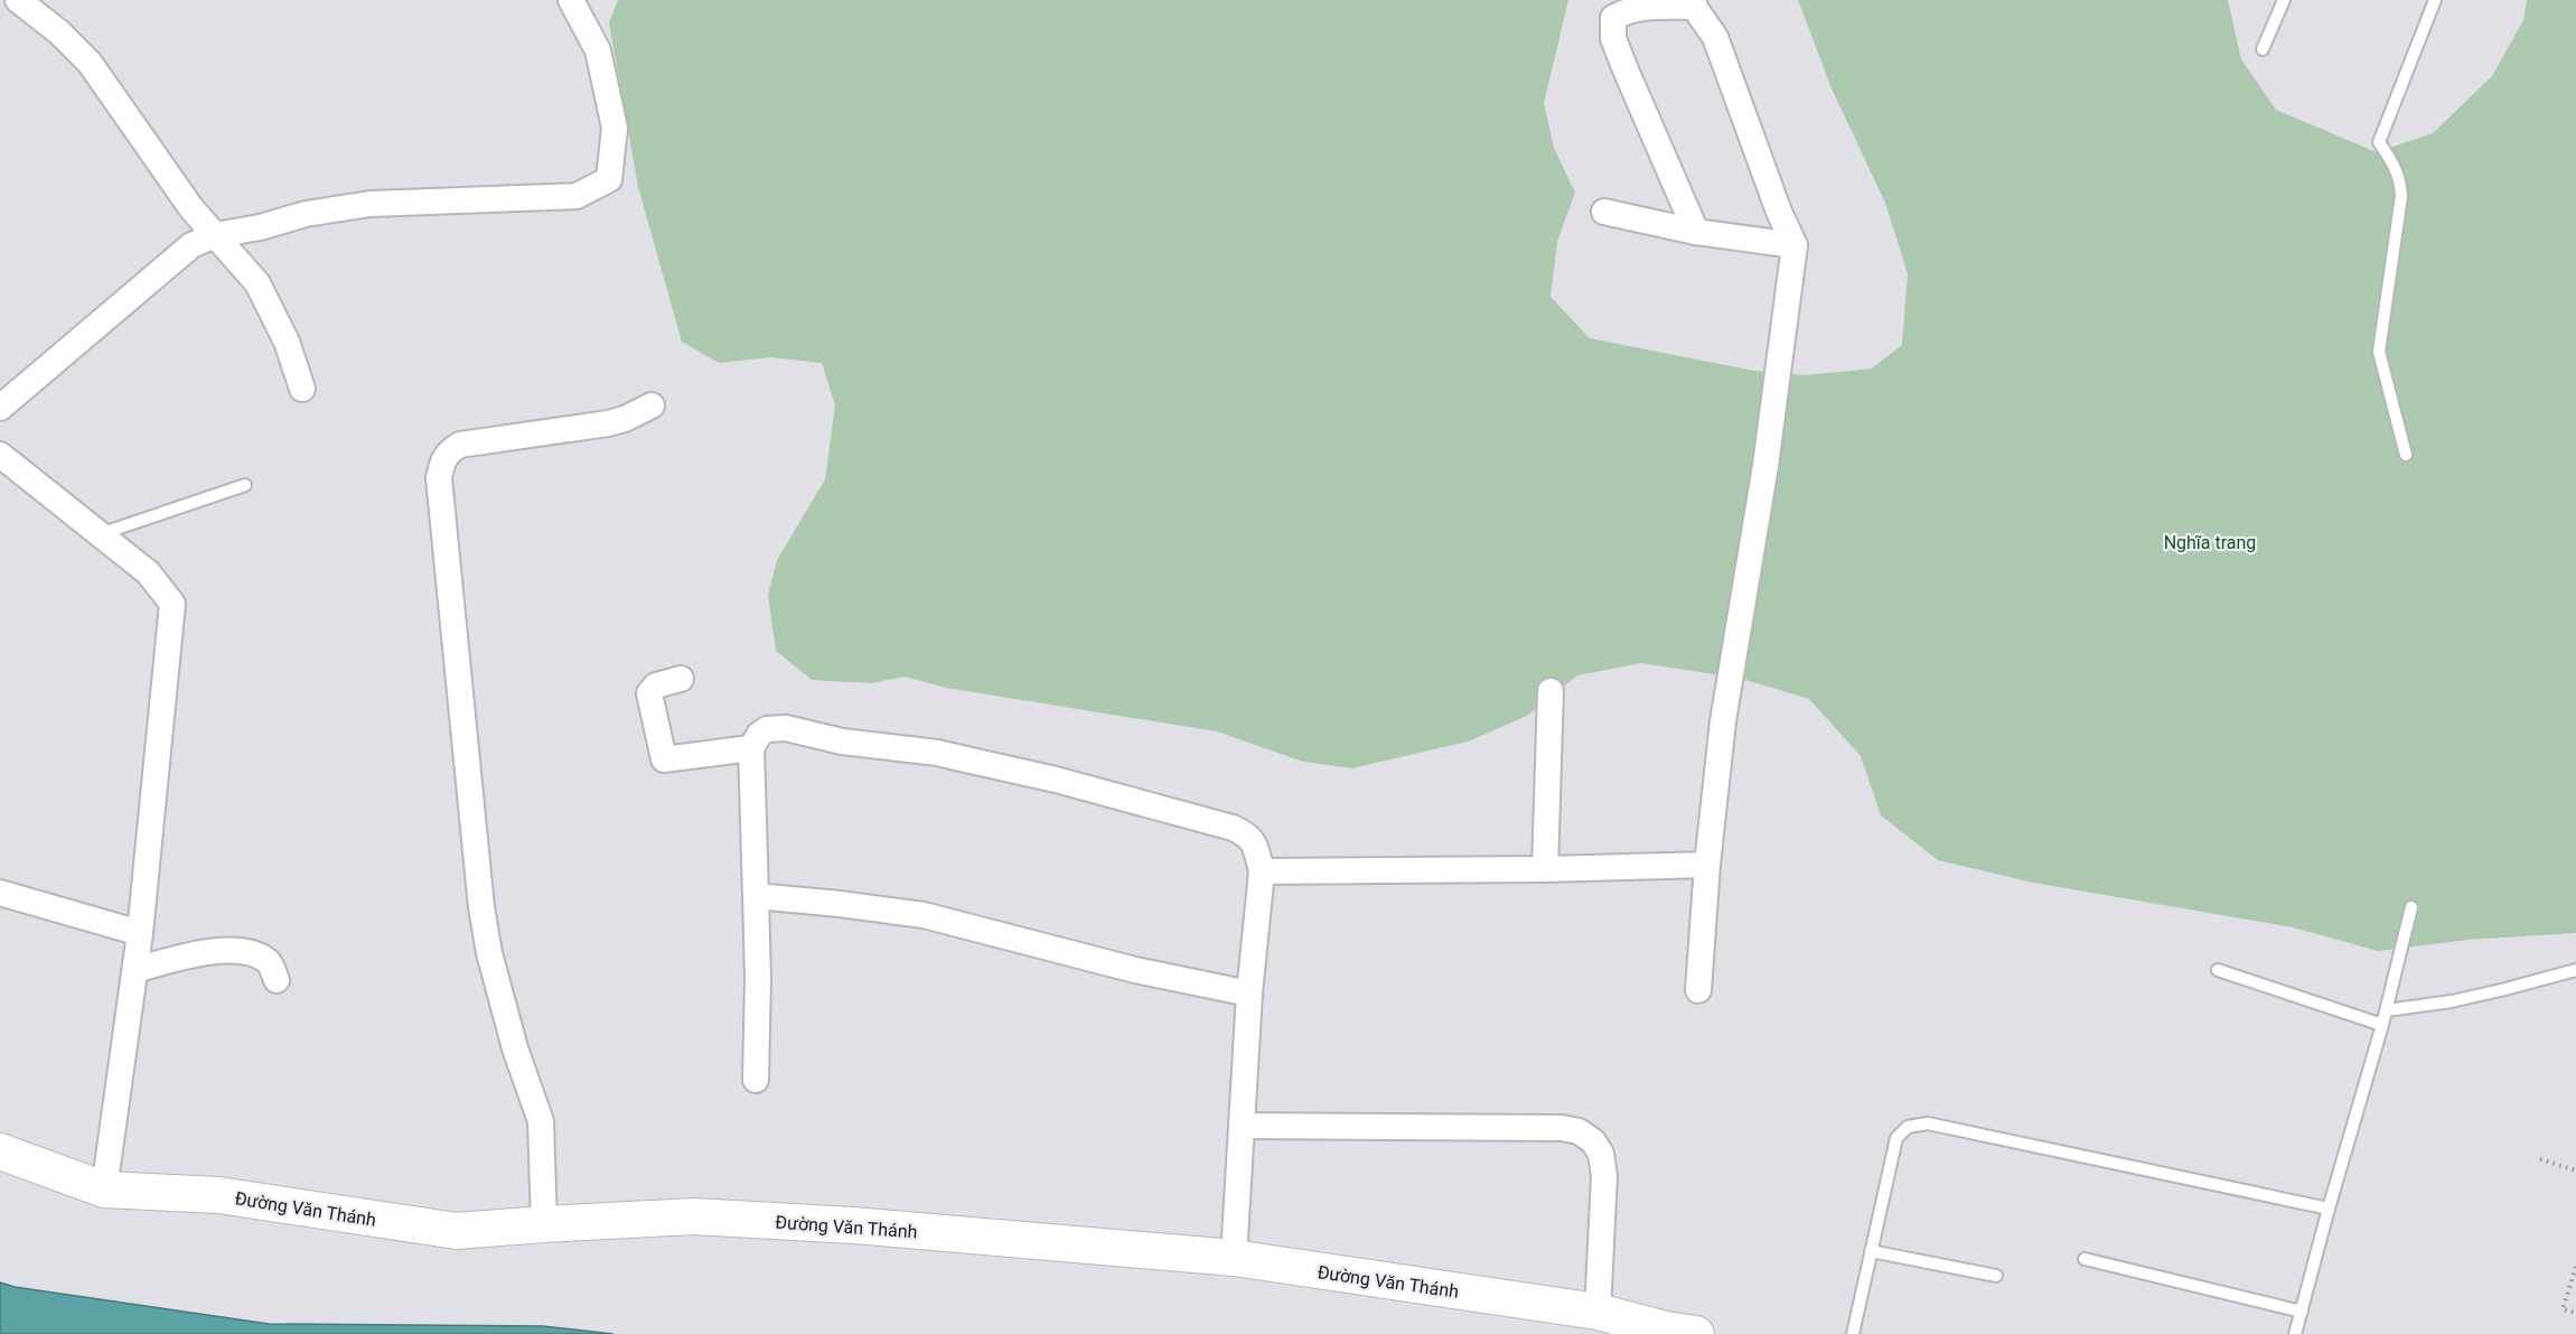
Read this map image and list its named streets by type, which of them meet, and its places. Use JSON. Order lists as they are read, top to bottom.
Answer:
{
  "streets": {
    "main road": ["Đường Văn Thánh"]
  },
  "parks": ["Nghĩa trang"]
}
